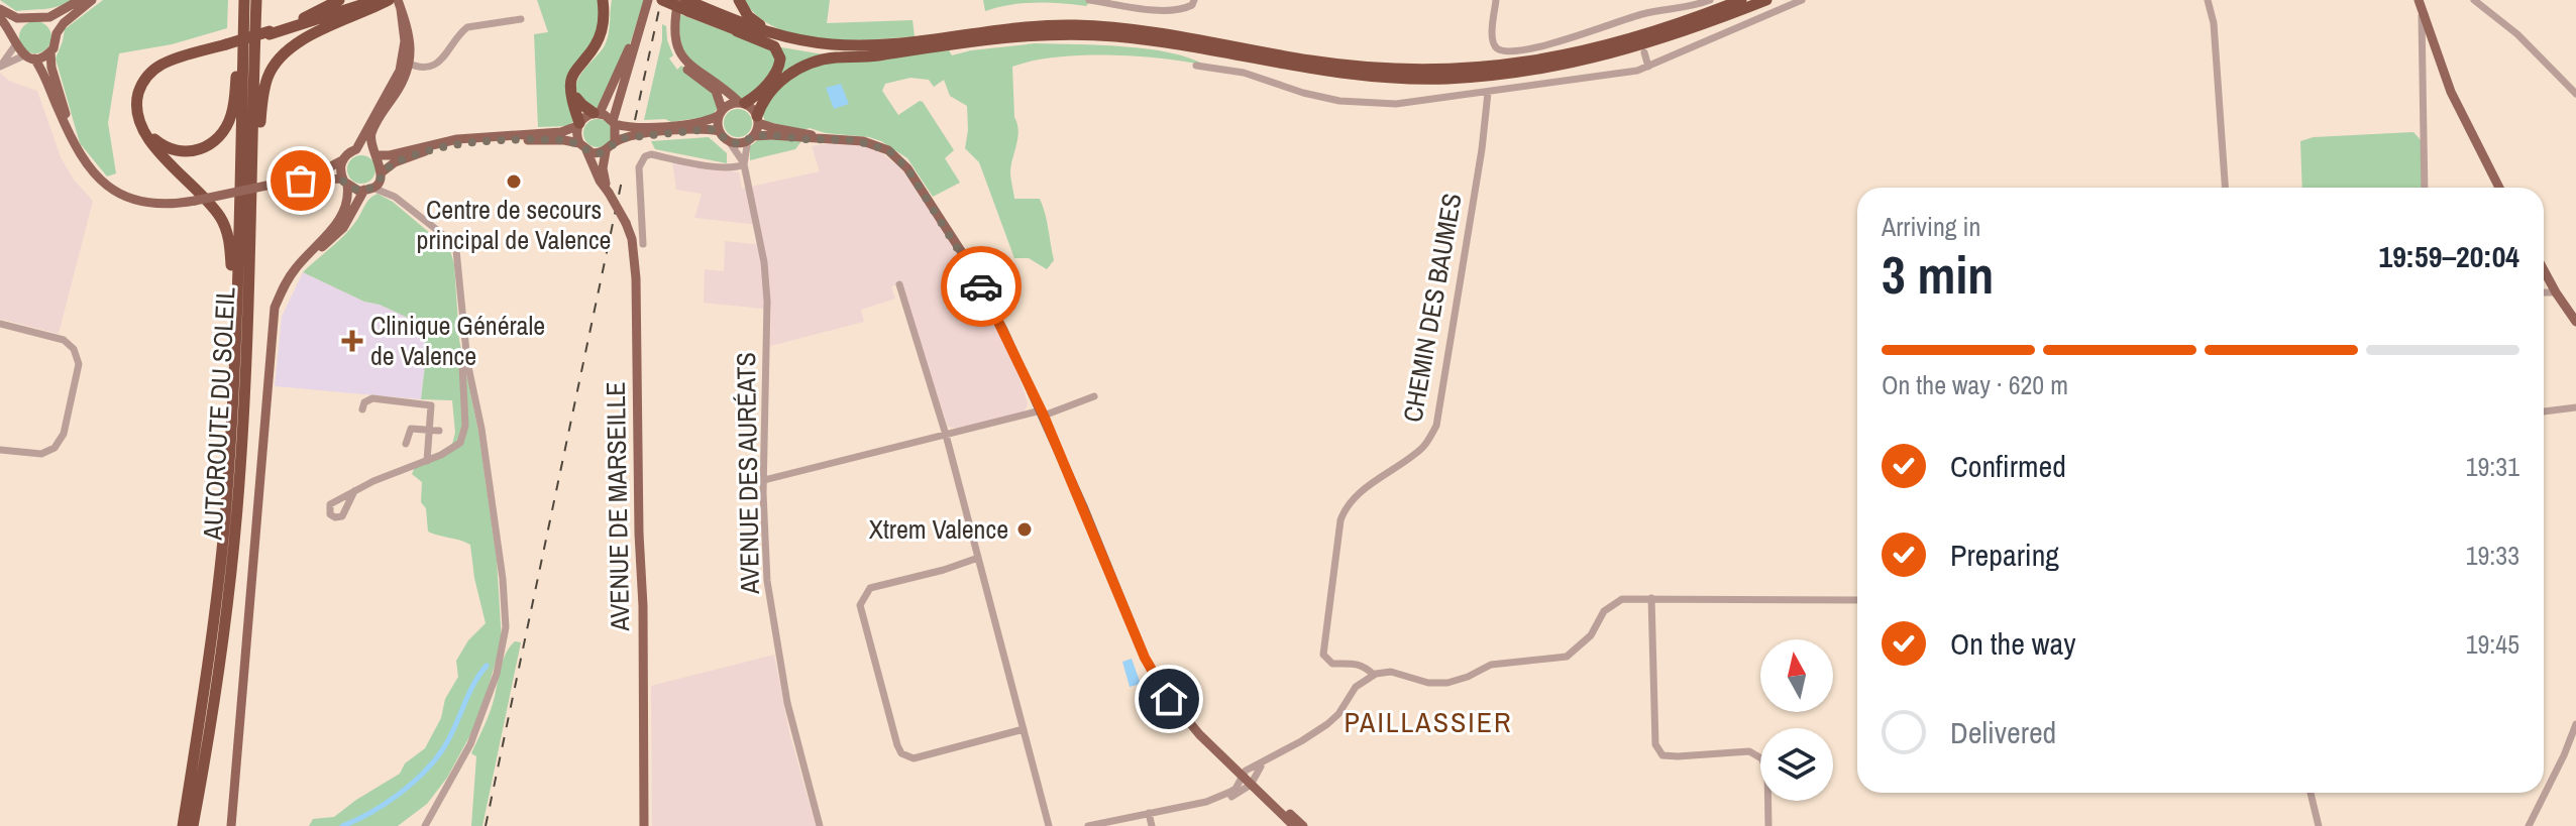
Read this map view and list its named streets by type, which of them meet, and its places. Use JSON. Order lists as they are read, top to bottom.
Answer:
{
  "streets": {
    "highway": ["AUTOROUTE DU SOLEIL"],
    "main road": ["AVENUE DE MARSEILLE"],
    "street": ["CHEMIN DES BAUMES", "AVENUE DES AURÉATS"]
  },
  "districts": ["PAILLASSIER"],
  "places": {
    "other": ["Centre de secours principal de Valence", "Xtrem Valence"],
    "health": ["Clinique Générale de Valence"]
  },
  "north": "top",
  "page": {
    "heading": ["3 min", "Arriving in", "19:59–20:04"],
    "bar": "On the way · 620 m",
    "list": [
      ["Confirmed", "19:31"],
      ["Preparing", "19:33"],
      ["On the way", "19:45"],
      "Delivered"
    ]
  }
}
